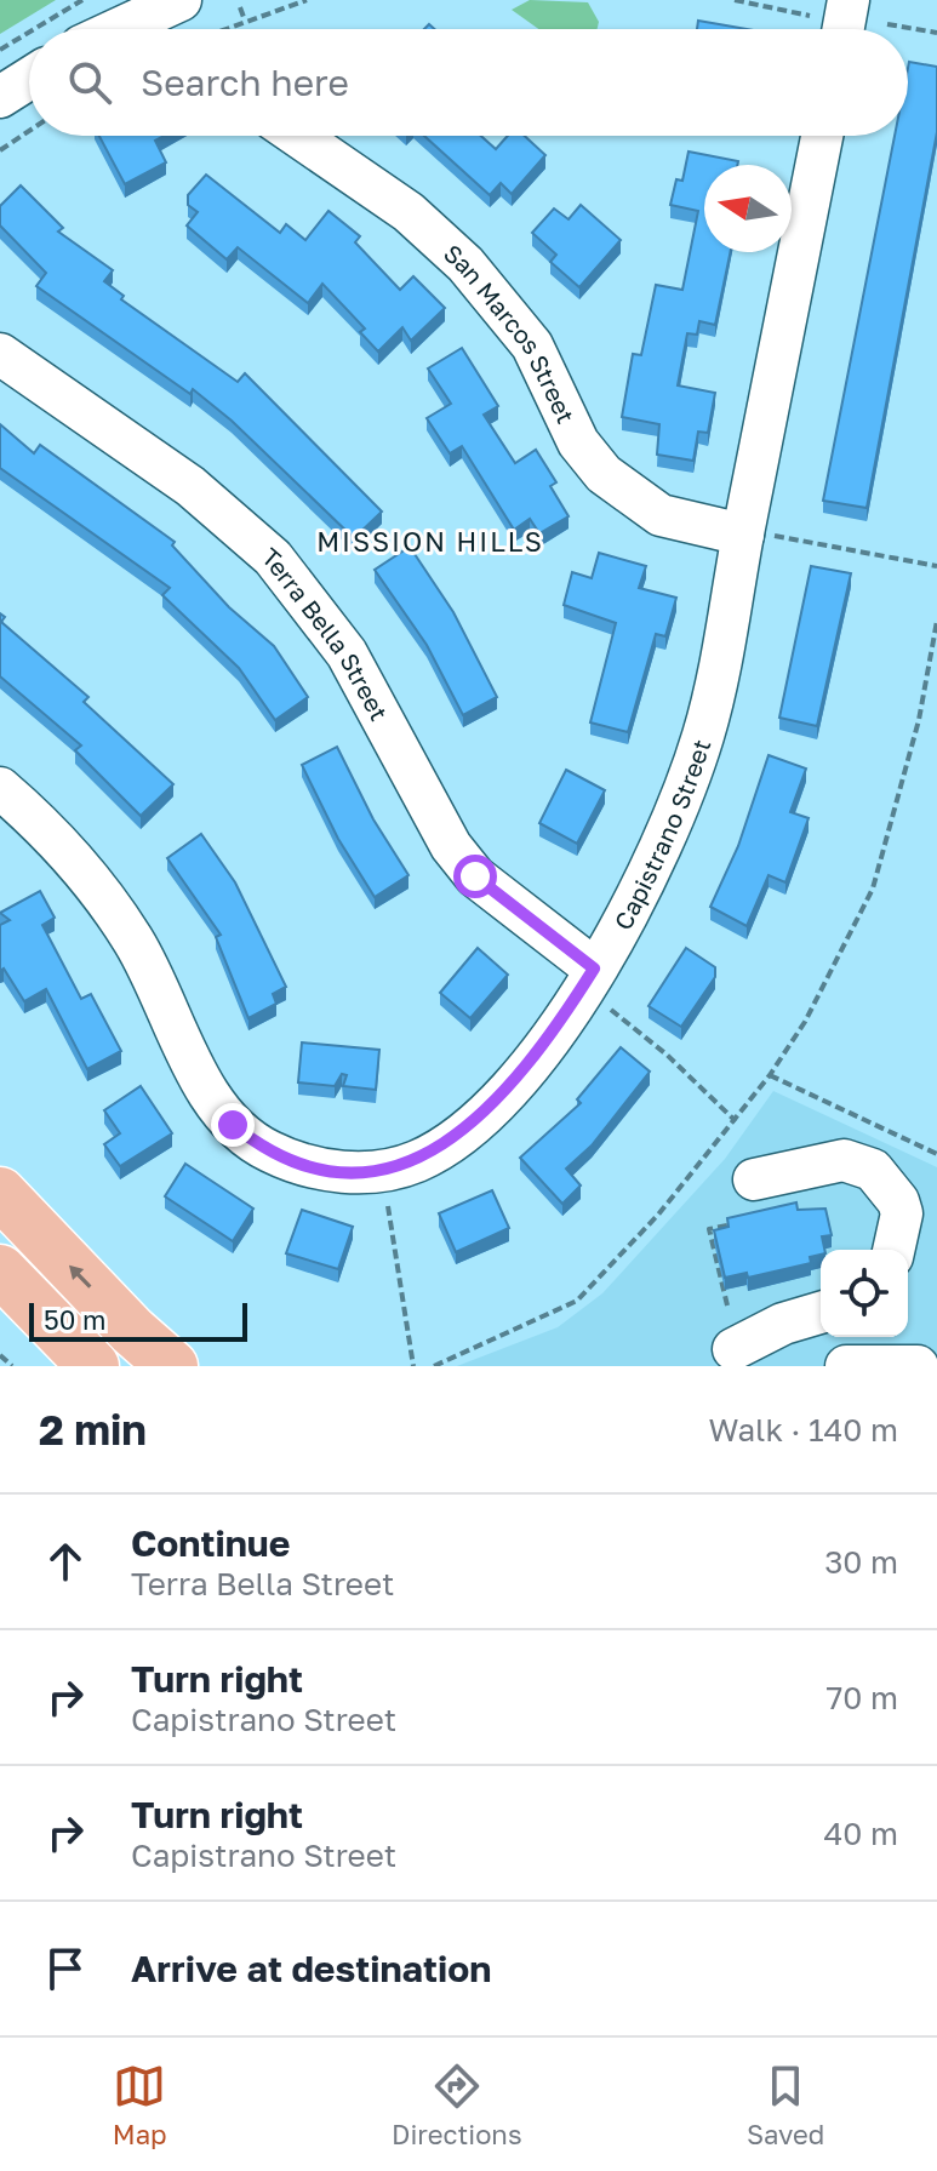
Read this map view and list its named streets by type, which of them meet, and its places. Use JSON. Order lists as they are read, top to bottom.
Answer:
{
  "streets": {
    "street": ["San Marcos Street", "Terra Bella Street", "Capistrano Street"]
  },
  "crossings": [
    ["San Marcos Street", "Capistrano Street"],
    ["Terra Bella Street", "Capistrano Street"]
  ],
  "districts": ["MISSION HILLS"],
  "scale_bar": "50 m",
  "north": "left",
  "page": {
    "search": "Search here",
    "scale": "50 m",
    "heading": ["2 min", "Walk · 140 m"],
    "list": [
      ["Continue", "Terra Bella Street", "30 m"],
      ["Turn right", "Capistrano Street", "70 m"],
      ["Turn right", "Capistrano Street", "40 m"],
      "Arrive at destination"
    ],
    "nav": ["Map", "Directions", "Saved"]
  }
}
